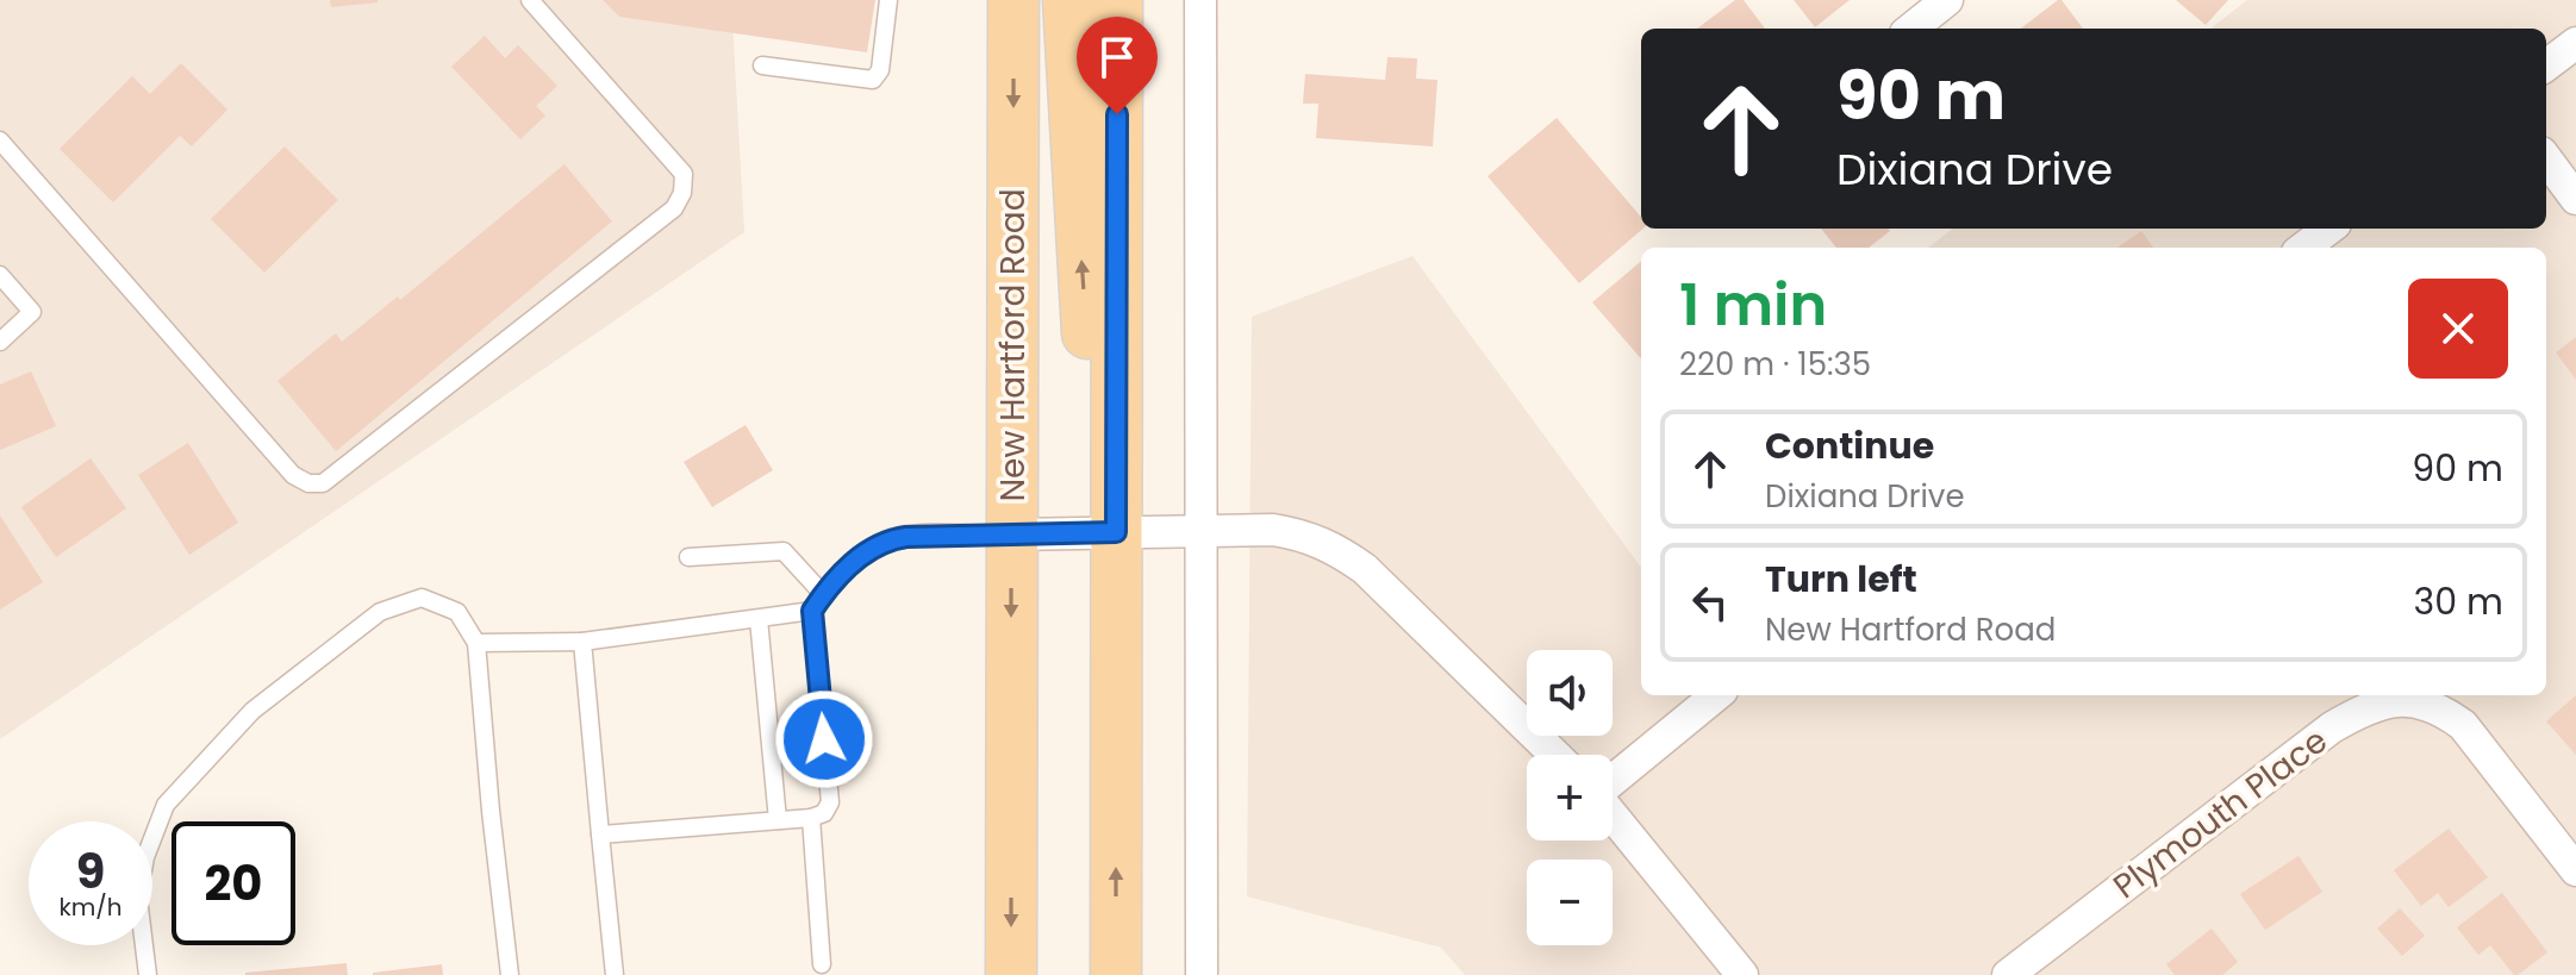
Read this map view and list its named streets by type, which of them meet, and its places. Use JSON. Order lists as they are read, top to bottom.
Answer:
{
  "streets": {
    "main road": ["New Hartford Road"],
    "street": ["Plymouth Place"]
  },
  "page": {
    "turn": ["90 m", "Dixiana Drive"],
    "heading": ["1 min", "220 m · 15:35"],
    "list": [
      {
        "name": "Continue",
        "note": "Dixiana Drive",
        "value": "90 m"
      },
      {
        "name": "Turn left",
        "note": "New Hartford Road",
        "value": "30 m"
      }
    ],
    "map_buttons": ["+", "−"],
    "speed": "9 km/h",
    "limit": "20"
  }
}
